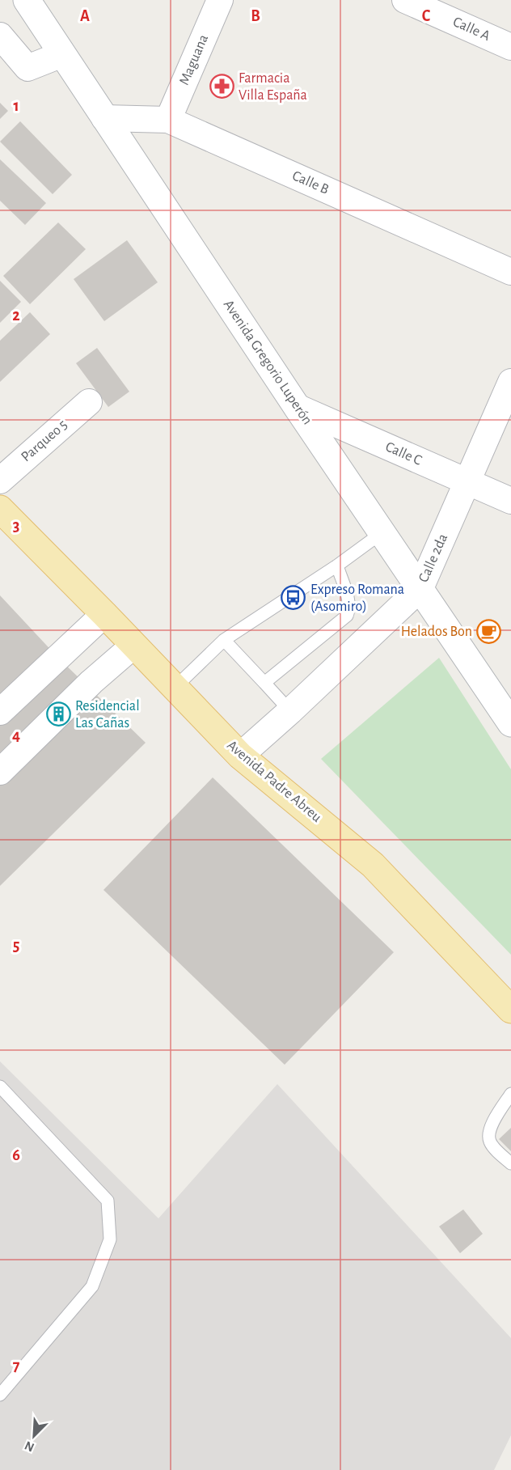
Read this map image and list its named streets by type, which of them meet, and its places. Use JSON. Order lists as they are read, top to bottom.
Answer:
{
  "streets": {
    "main road": ["Avenida Gregorio Luperón", "Avenida Padre Abreu"],
    "street": [
      "Calle A",
      "Maguana",
      "Calle B",
      "Parqueo 5",
      "Calle C",
      "Calle 2da"
    ]
  },
  "crossings": [
    ["Maguana", "Calle B"],
    ["Calle B", "Avenida Gregorio Luperón"],
    ["Avenida Gregorio Luperón", "Calle C"],
    ["Avenida Gregorio Luperón", "Calle 2da"],
    ["Calle C", "Calle 2da"],
    ["Calle 2da", "Avenida Padre Abreu"]
  ],
  "places": {
    "pharmacy": ["Farmacia Villa España"],
    "bus stop": ["Expreso Romana (Asomiro)"],
    "cafe": ["Helados Bon"],
    "building": ["Residencial Las Cañas"]
  },
  "north": "bottom left",
  "grid": {
    "columns": ["A", "B", "C"],
    "rows": [
      "1",
      "2",
      "3",
      "4",
      "5",
      "6",
      "7"
    ]
  }
}
